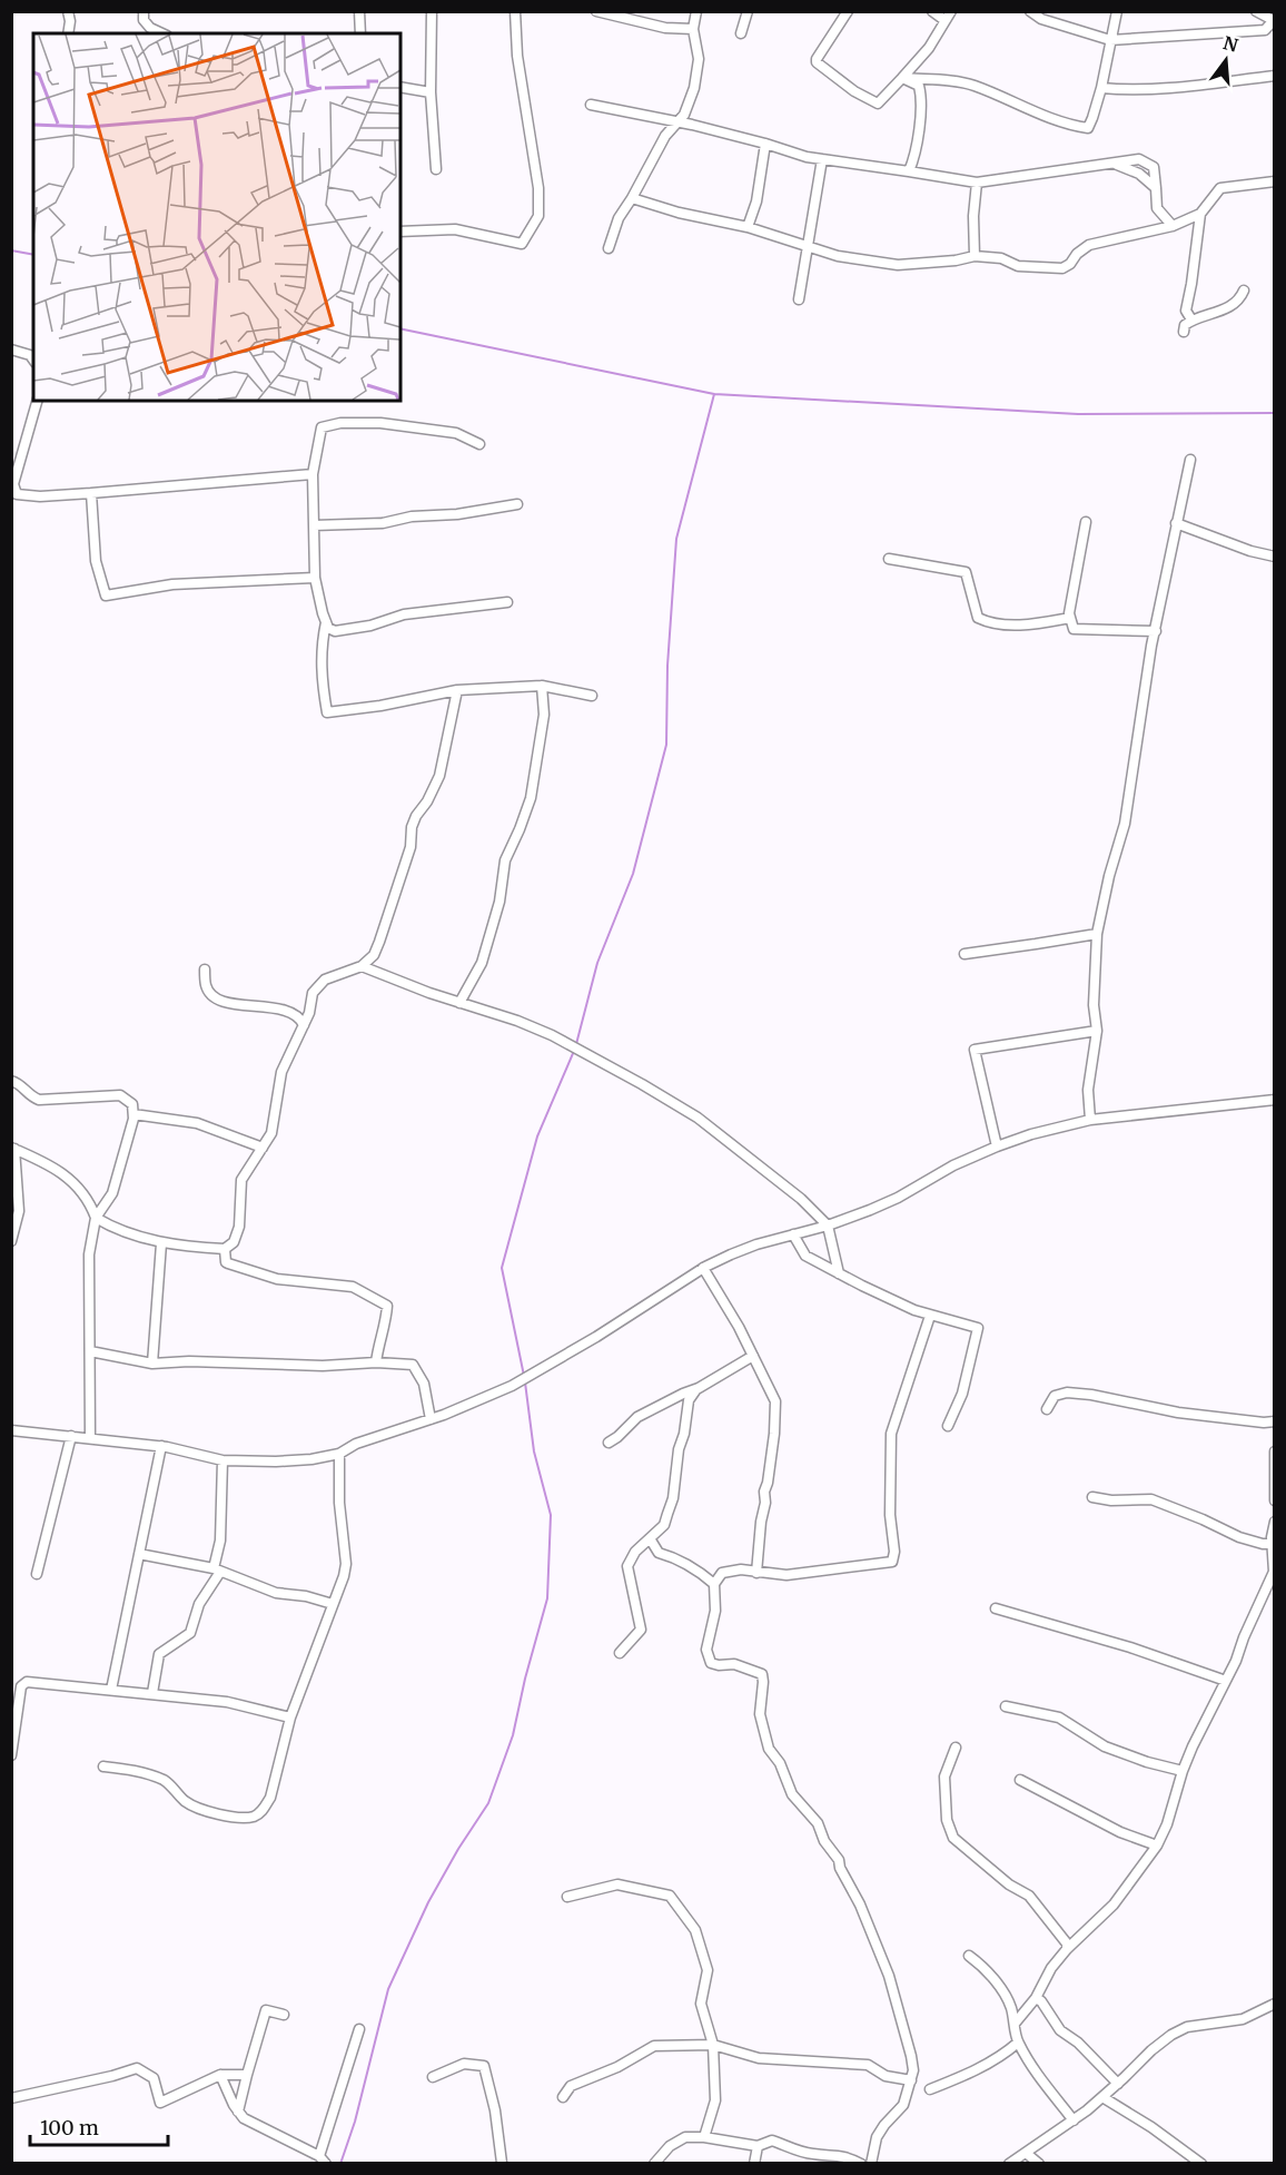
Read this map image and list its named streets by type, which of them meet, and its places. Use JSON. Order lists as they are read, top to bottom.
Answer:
{
  "scale_bar": "100 m",
  "north": "top"
}
